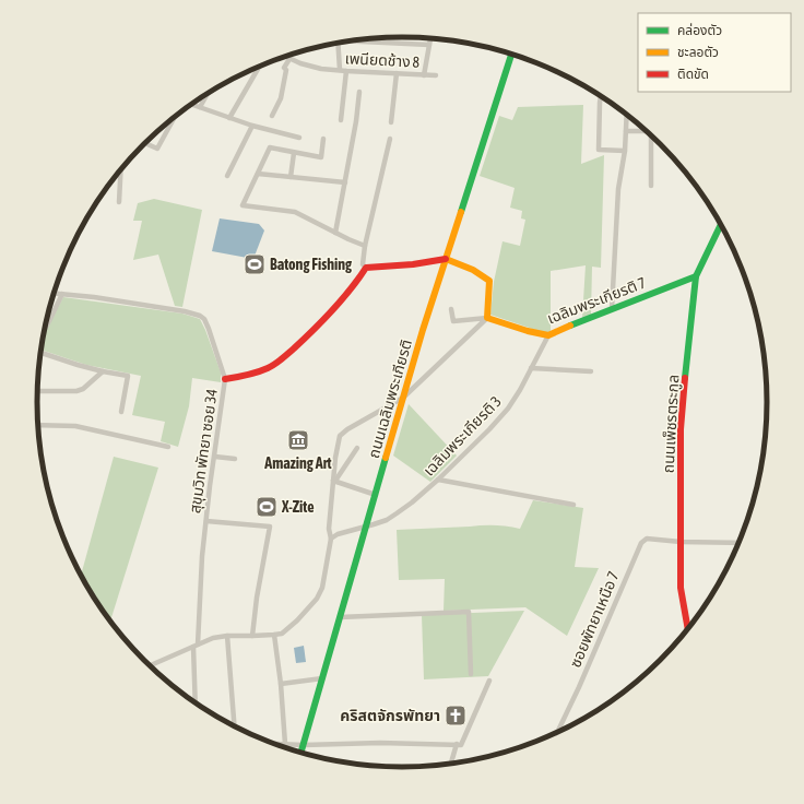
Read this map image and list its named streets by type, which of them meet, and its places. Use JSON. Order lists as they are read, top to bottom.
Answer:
{
  "streets": {
    "street": [
      "เพนียดช้าง 8",
      "เฉลิมพระเกียรติ 7",
      "ถนนเฉลิมพระเกียรติ",
      "ถนนเพ็ชรตระกูล",
      "เฉลิมพระเกียรติ 3",
      "สุขุมวิท พัทยา ซอย 34",
      "ซอยพัทยาเหนือ 7"
    ]
  },
  "crossings": [
    ["เฉลิมพระเกียรติ 7", "ถนนเพ็ชรตระกูล"],
    ["เฉลิมพระเกียรติ 7", "เฉลิมพระเกียรติ 3"],
    ["ถนนเฉลิมพระเกียรติ", "เฉลิมพระเกียรติ 3"],
    ["ถนนเพ็ชรตระกูล", "ซอยพัทยาเหนือ 7"]
  ],
  "places": {
    "sports": ["Batong Fishing", "X-Zite"],
    "museum": ["Amazing Art"],
    "church": ["คริสตจักรพัทยา"]
  },
  "legend": ["คล่องตัว", "ชะลอตัว", "ติดขัด"]
}
